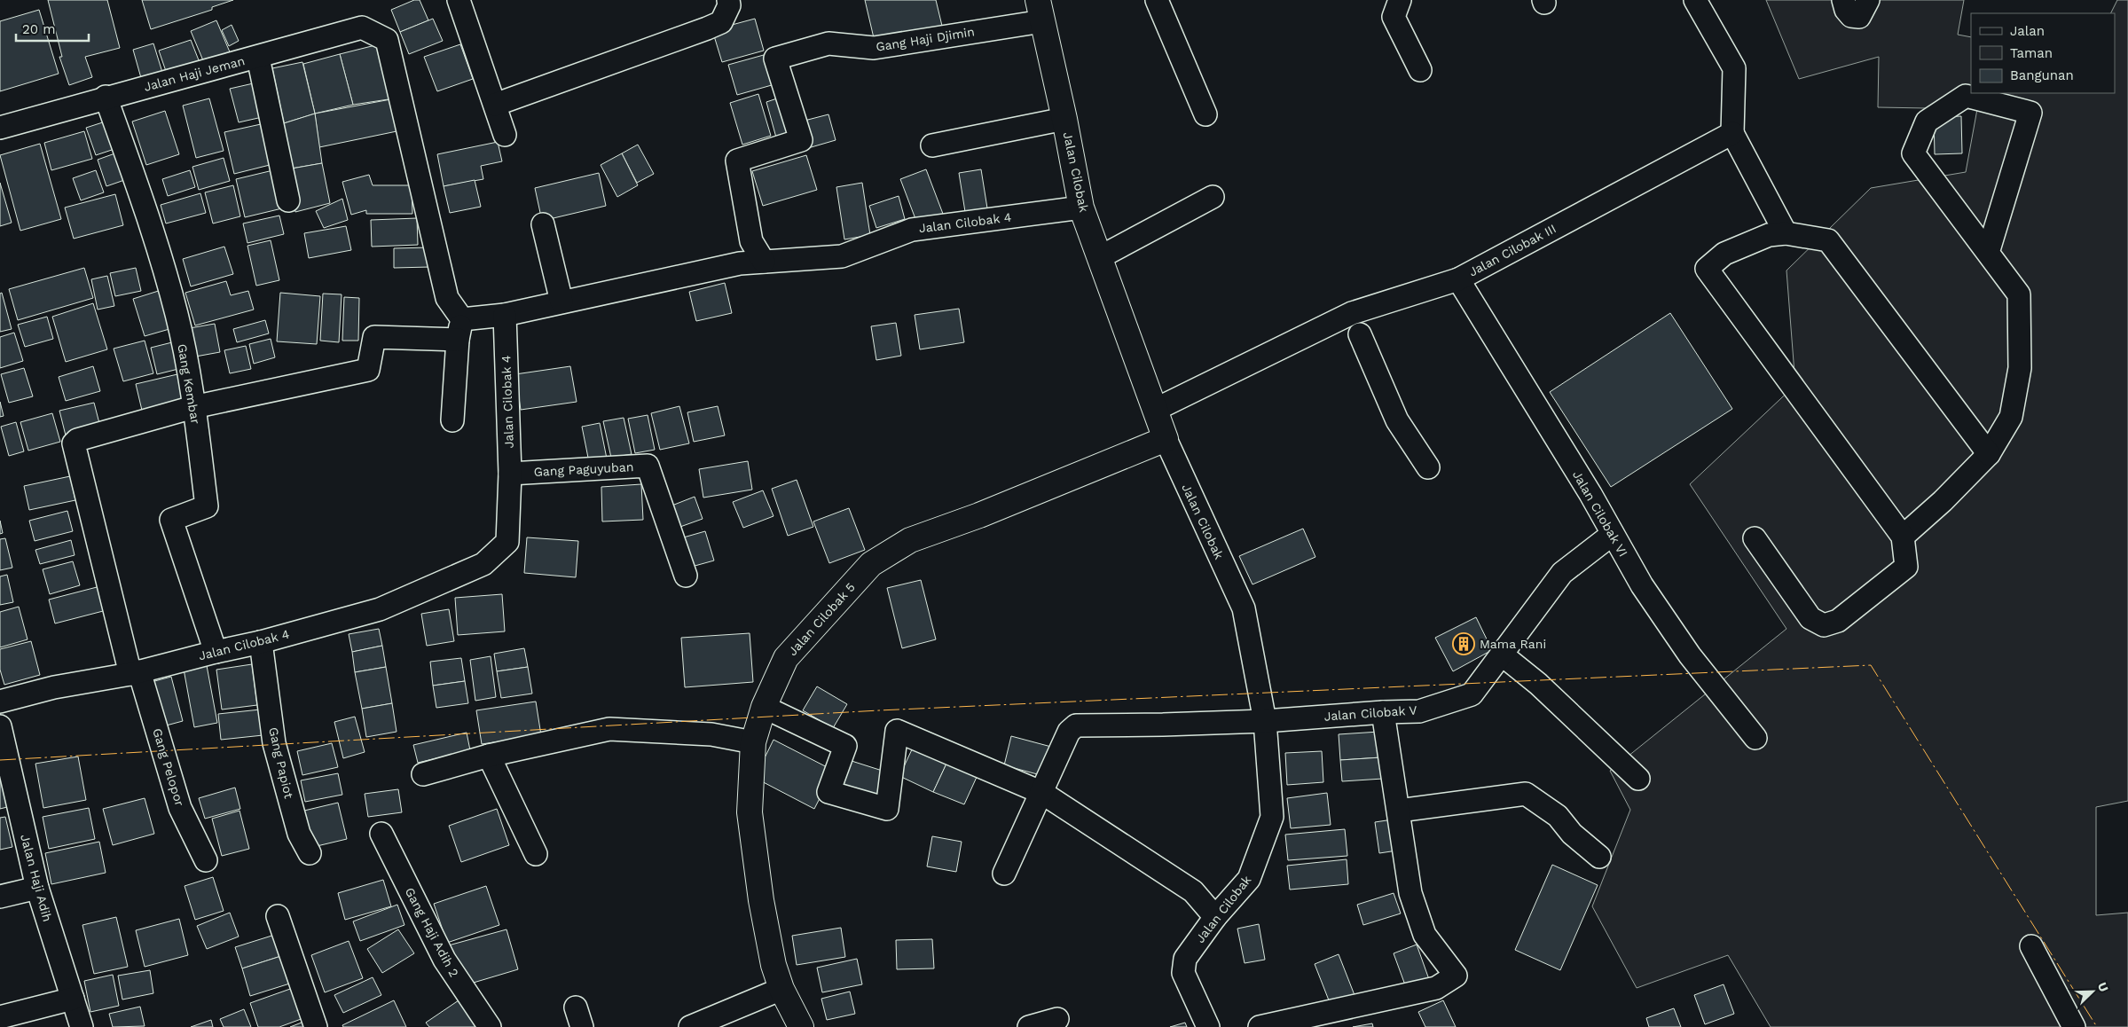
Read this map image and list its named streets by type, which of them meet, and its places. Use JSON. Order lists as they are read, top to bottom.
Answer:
{
  "streets": {
    "street": [
      "Gang Haji Djimin",
      "Jalan Haji Jeman",
      "Jalan Cilobak",
      "Jalan Cilobak 4",
      "Jalan Cilobak III",
      "Gang Kembar",
      "Gang Paguyuban",
      "Jalan Cilobak VI",
      "Jalan Cilobak 5",
      "Jalan Cilobak V",
      "Gang Papiot",
      "Gang Pelopor",
      "Jalan Haji Adih",
      "Gang Haji Adih 2"
    ]
  },
  "crossings": [
    ["Gang Haji Djimin", "Jalan Cilobak"],
    ["Gang Haji Djimin", "Jalan Cilobak 4"],
    ["Jalan Haji Jeman", "Gang Kembar"],
    ["Jalan Cilobak", "Jalan Cilobak 4"],
    ["Jalan Cilobak", "Jalan Cilobak III"],
    ["Jalan Cilobak", "Jalan Cilobak 5"],
    ["Jalan Cilobak", "Jalan Cilobak V"],
    ["Jalan Cilobak 4", "Gang Kembar"],
    ["Jalan Cilobak 4", "Gang Paguyuban"],
    ["Jalan Cilobak 4", "Gang Papiot"],
    ["Jalan Cilobak 4", "Gang Pelopor"],
    ["Jalan Cilobak III", "Jalan Cilobak VI"],
    ["Gang Kembar", "Gang Pelopor"],
    ["Jalan Cilobak VI", "Jalan Cilobak V"]
  ],
  "places": {
    "building": ["Mama Rani"]
  },
  "legend": ["Jalan", "Taman", "Bangunan"],
  "scale_bar": "20 m",
  "north": "top right"
}
